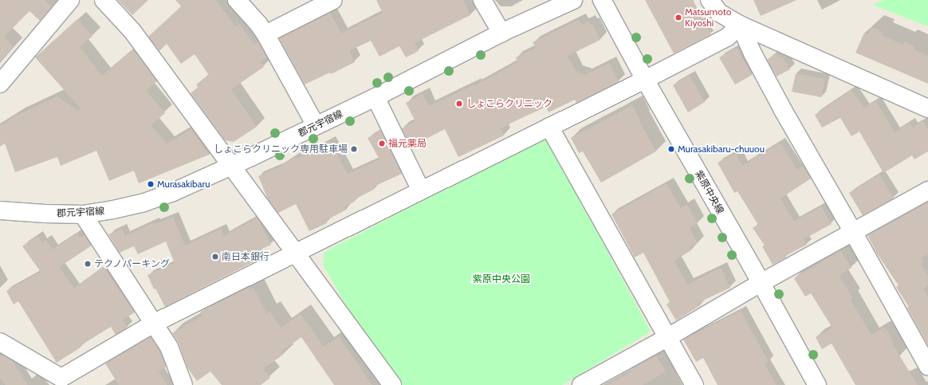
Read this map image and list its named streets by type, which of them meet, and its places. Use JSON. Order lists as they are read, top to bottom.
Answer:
{
  "streets": {
    "street": ["郡元宇宿線", "紫原中央線"]
  },
  "parks": ["紫原中央公園"],
  "places": [
    "Matsumoto Kiyoshi",
    "しょこらクリニック",
    "福元薬局",
    "しょこらクリニック専用駐車場",
    "Murasakibaru-chuuou",
    "Murasakibaru",
    "南日本銀行",
    "テクノパーキング"
  ]
}
